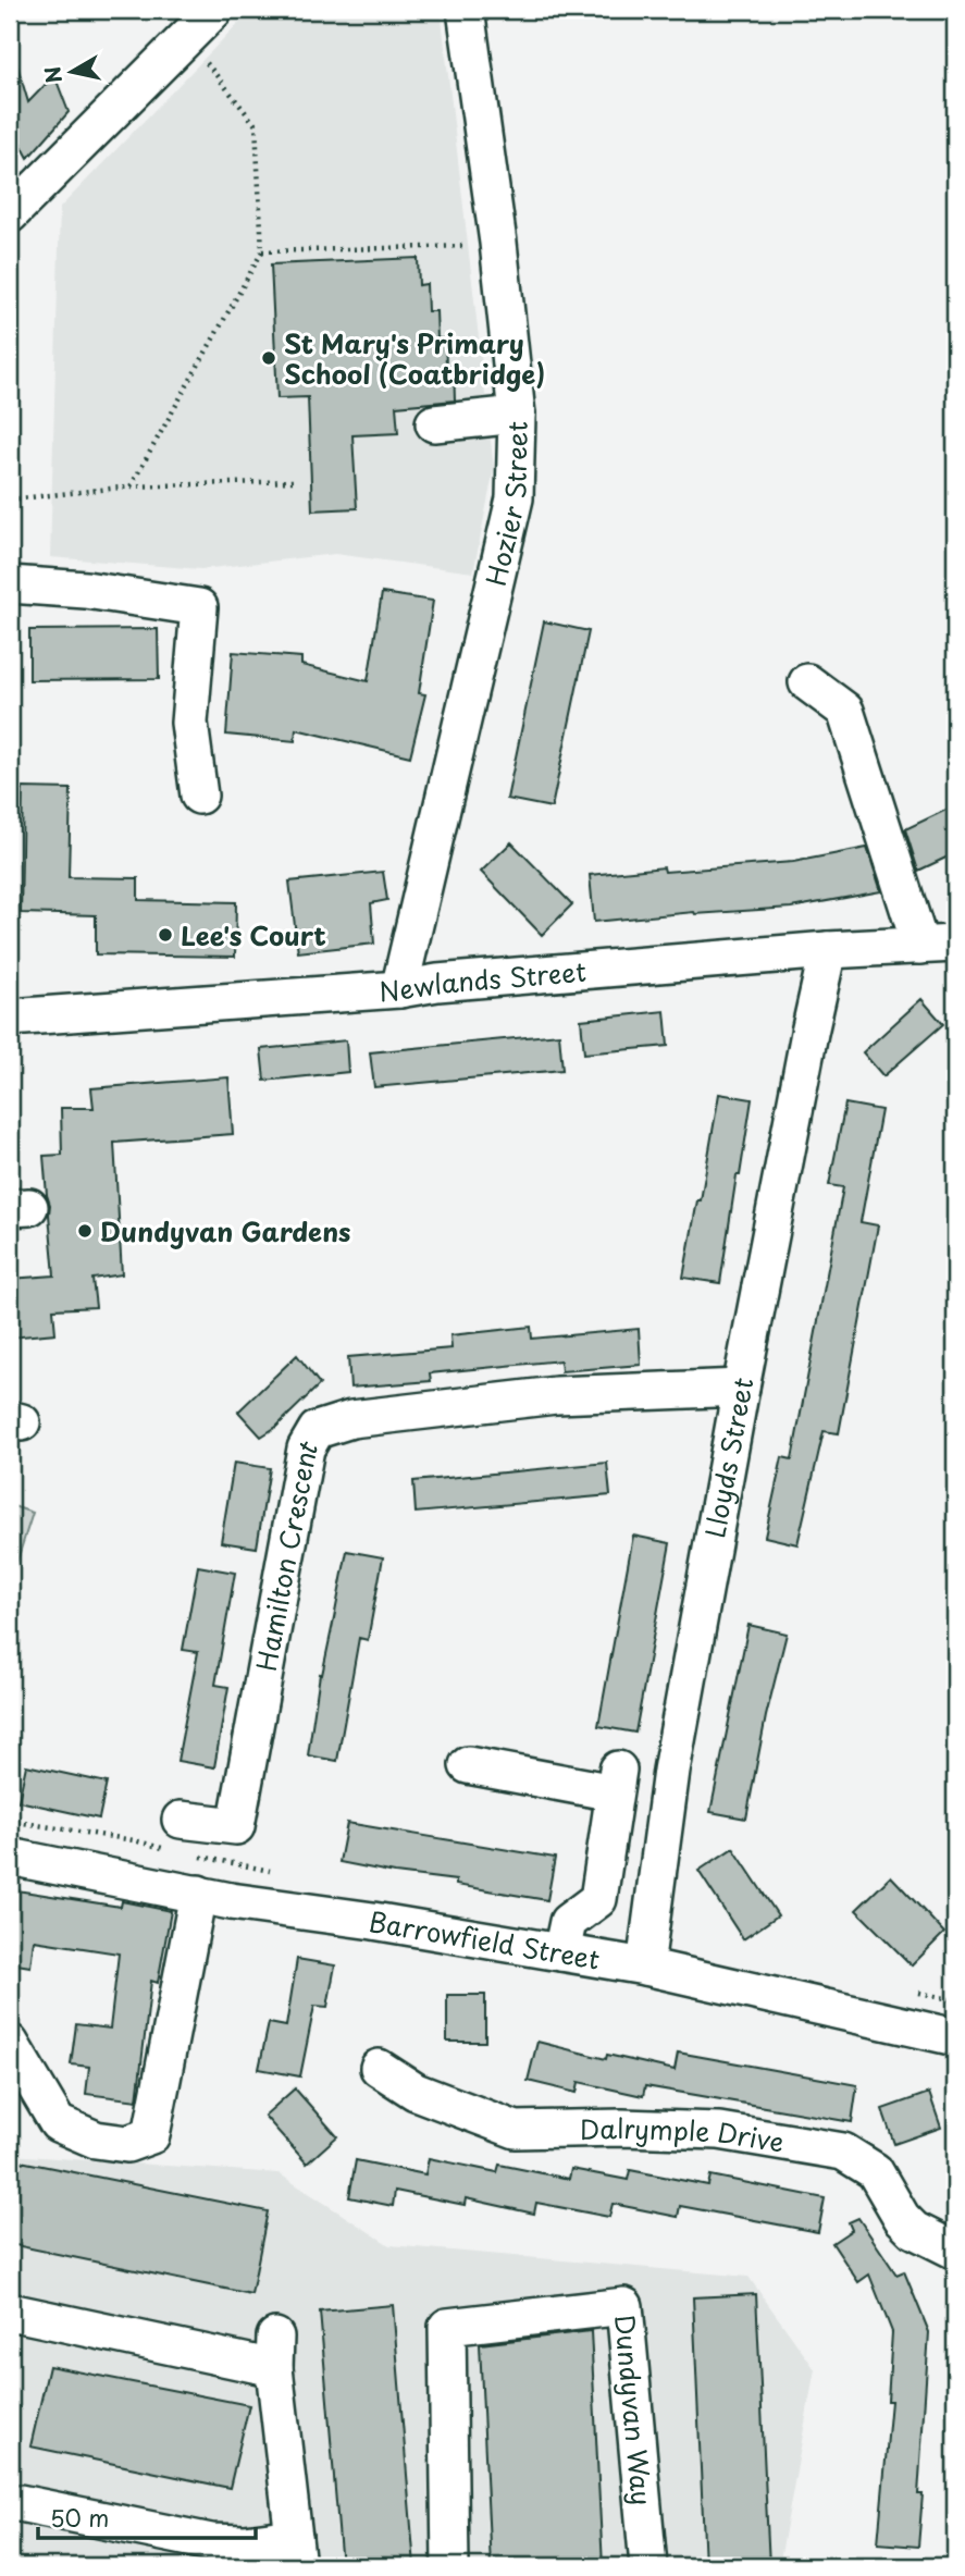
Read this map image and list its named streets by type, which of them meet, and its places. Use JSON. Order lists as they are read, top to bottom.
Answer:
{
  "streets": {
    "street": [
      "Hozier Street",
      "Newlands Street",
      "Lloyds Street",
      "Hamilton Crescent",
      "Barrowfield Street",
      "Dalrymple Drive",
      "Dundyvan Way"
    ]
  },
  "crossings": [
    ["Hozier Street", "Newlands Street"],
    ["Newlands Street", "Lloyds Street"],
    ["Lloyds Street", "Hamilton Crescent"],
    ["Lloyds Street", "Barrowfield Street"]
  ],
  "places": ["St Mary's Primary School (Coatbridge)", "Lee's Court", "Dundyvan Gardens"],
  "scale_bar": "50 m",
  "north": "left"
}
